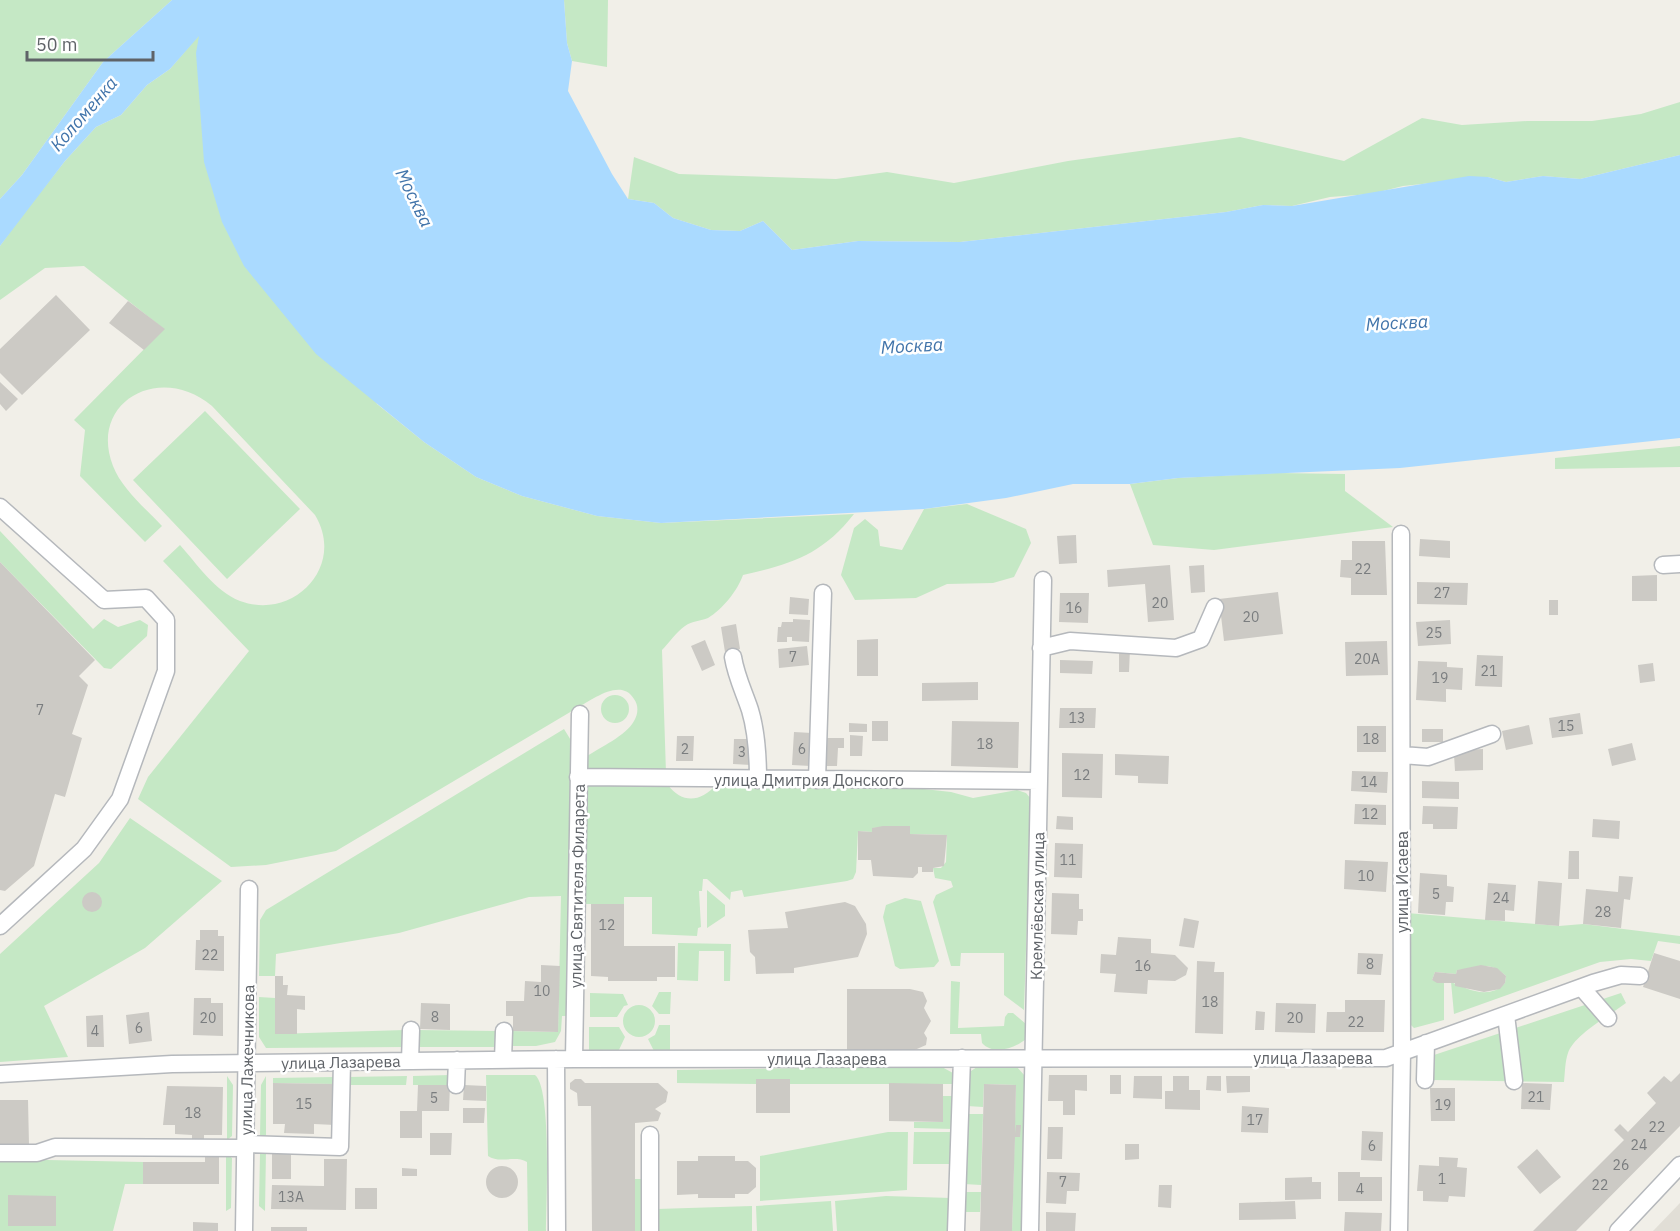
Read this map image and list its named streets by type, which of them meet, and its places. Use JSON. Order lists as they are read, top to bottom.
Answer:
{
  "streets": {
    "street": [
      "улица Дмитрия Донского",
      "улица Исаева",
      "улица Святителя Филарета",
      "Кремлёвская улица",
      "улица Лазарева",
      "улица Лажечникова"
    ]
  },
  "crossings": [
    ["улица Дмитрия Донского", "улица Святителя Филарета"],
    ["улица Дмитрия Донского", "Кремлёвская улица"],
    ["улица Исаева", "улица Лазарева"],
    ["улица Святителя Филарета", "улица Лазарева"],
    ["Кремлёвская улица", "улица Лазарева"],
    ["улица Лазарева", "улица Лажечникова"]
  ],
  "water": ["Коломенка", "Москва"],
  "house_numbers": [
    "22",
    "27",
    "20",
    "16",
    "20",
    "25",
    "7",
    "20А",
    "21",
    "19",
    "7",
    "13",
    "15",
    "18",
    "18",
    "2",
    "6",
    "3",
    "12",
    "14",
    "12",
    "11",
    "10",
    "5",
    "24",
    "28",
    "12",
    "22",
    "8",
    "16",
    "10",
    "18",
    "8",
    "20",
    "20",
    "22",
    "6",
    "4",
    "21",
    "5",
    "15",
    "19",
    "18",
    "17",
    "22",
    "24",
    "6",
    "26",
    "1",
    "7",
    "22",
    "4",
    "13А"
  ],
  "scale_bar": "50 m"
}
